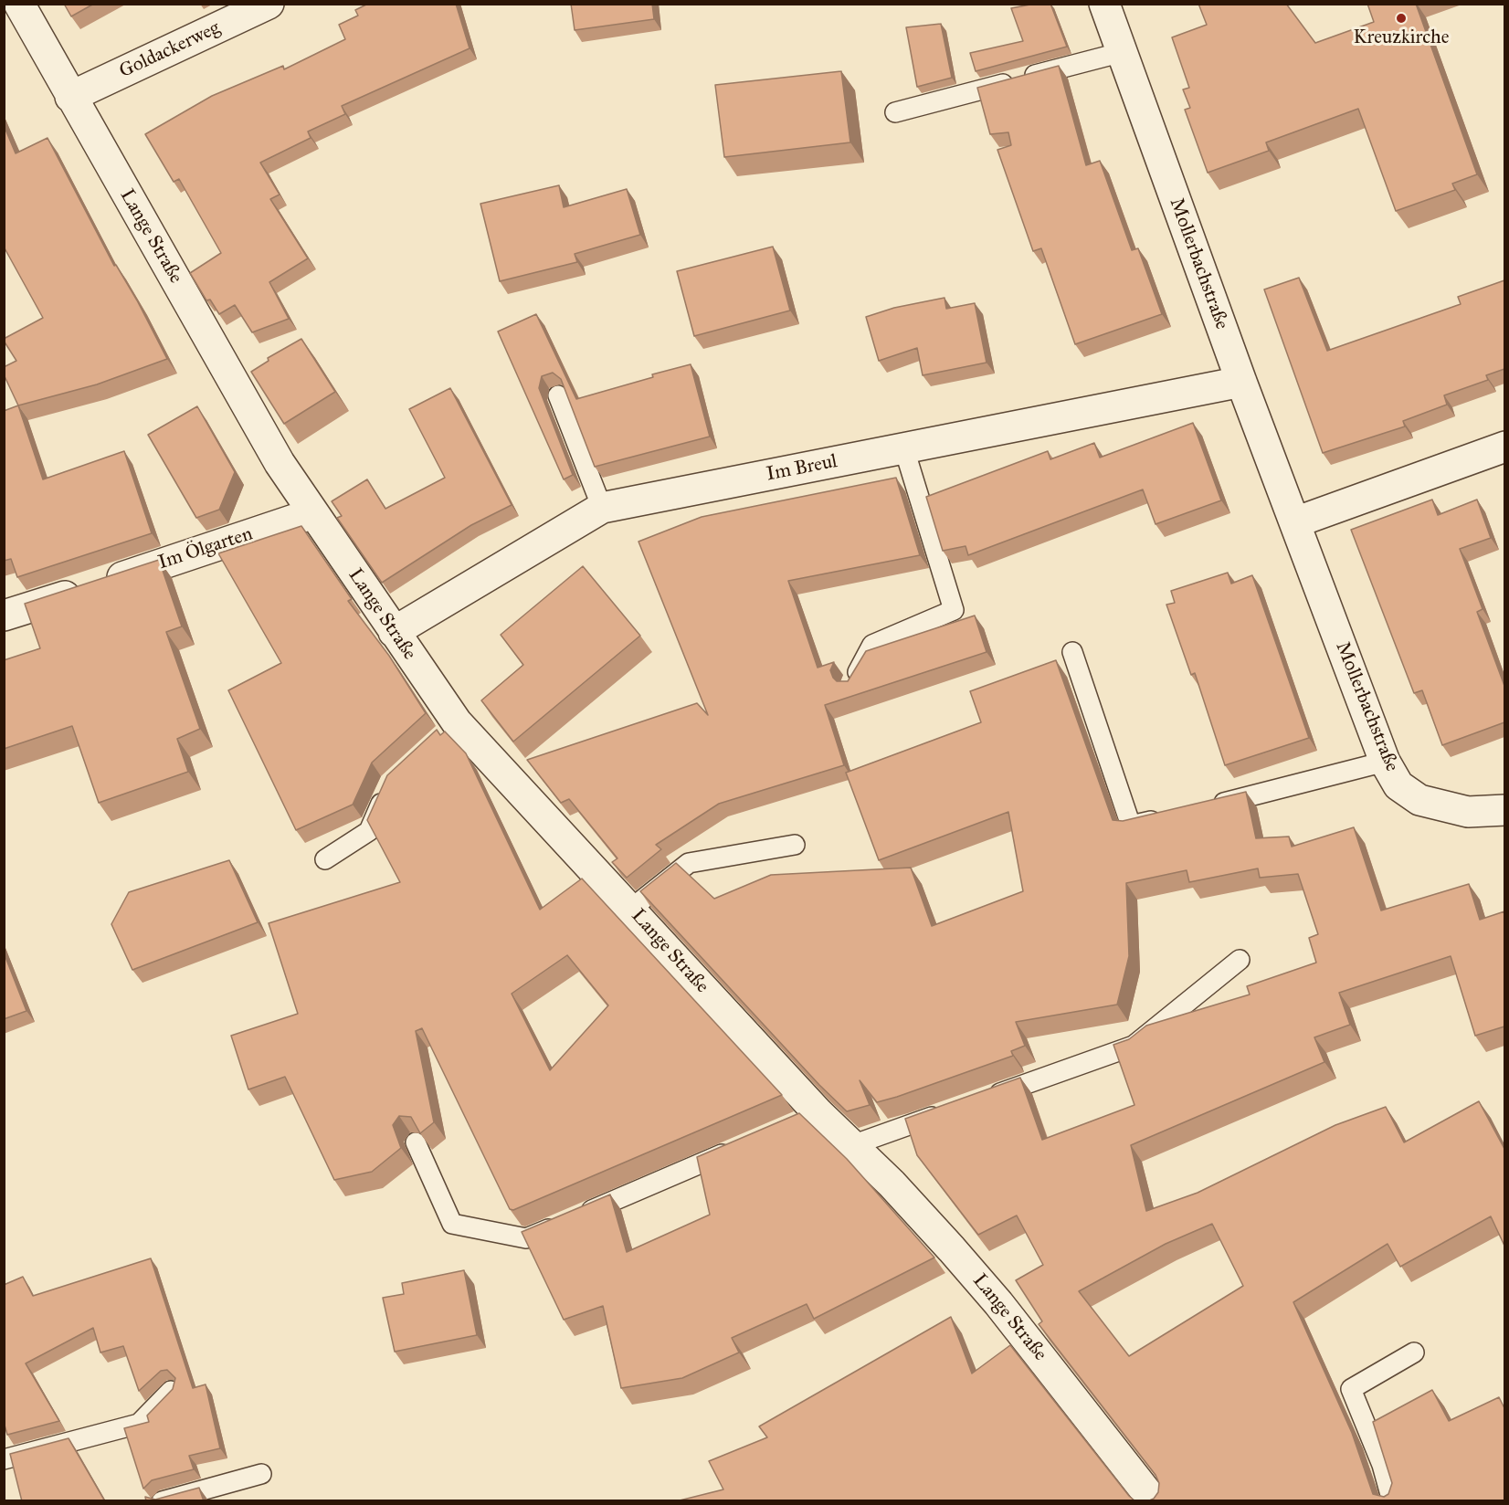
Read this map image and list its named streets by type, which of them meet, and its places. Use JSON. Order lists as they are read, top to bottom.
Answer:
{
  "streets": {
    "street": [
      "Goldackerweg",
      "Lange Straße",
      "Mollerbachstraße",
      "Im Breul",
      "Im Ölgarten"
    ]
  },
  "crossings": [
    ["Goldackerweg", "Lange Straße"],
    ["Lange Straße", "Im Breul"],
    ["Lange Straße", "Im Ölgarten"],
    ["Mollerbachstraße", "Im Breul"]
  ],
  "places": ["Kreuzkirche"]
}
